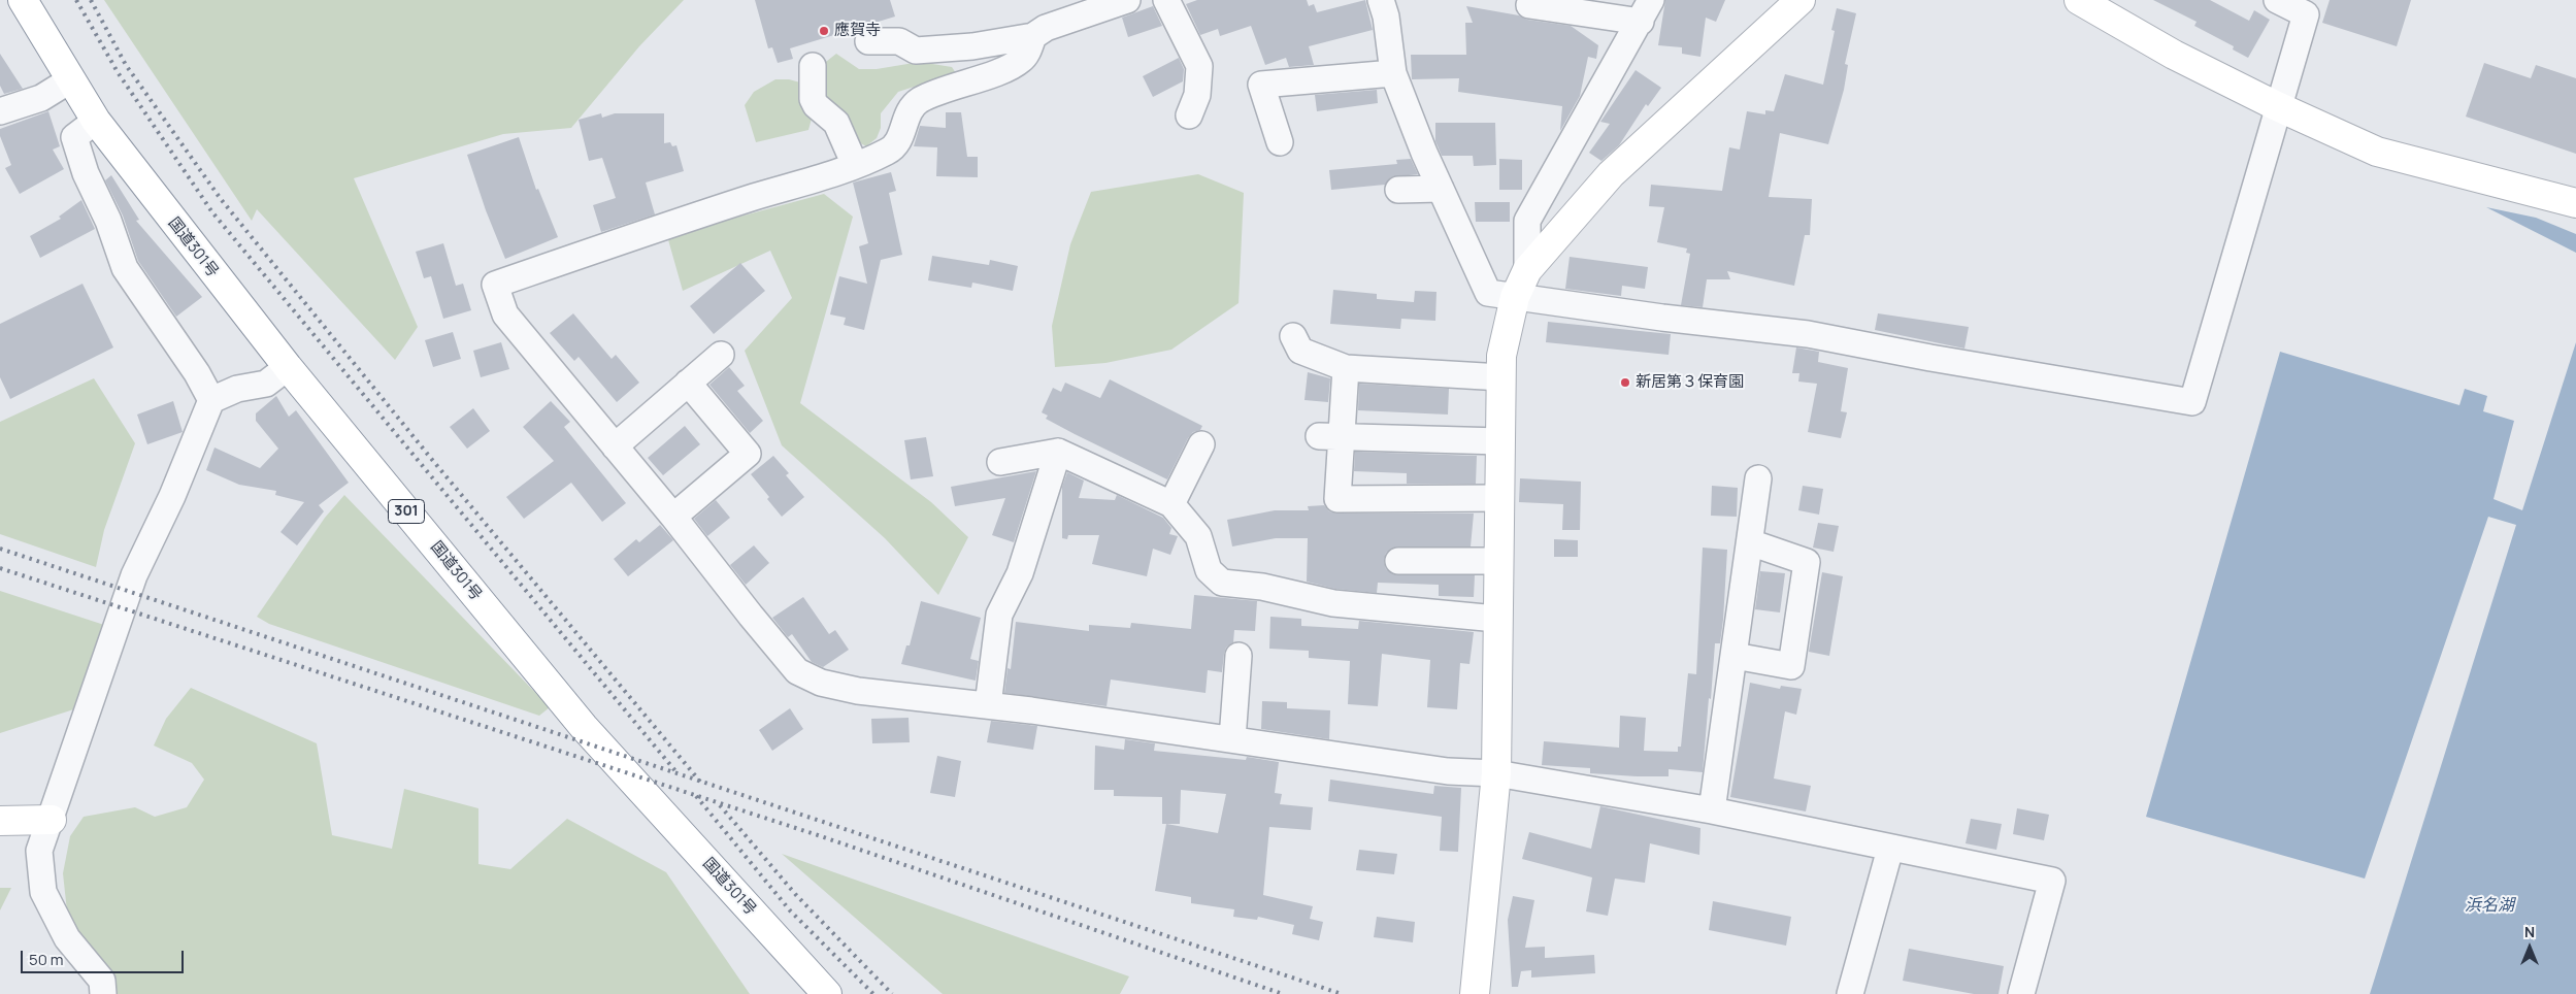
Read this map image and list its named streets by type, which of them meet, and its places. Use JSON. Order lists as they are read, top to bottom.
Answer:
{
  "streets": {
    "main road": ["国道301号", "301"]
  },
  "water": ["浜名湖"],
  "places": ["應賀寺", "新居第３保育園"],
  "scale_bar": "50 m",
  "north": "top"
}
